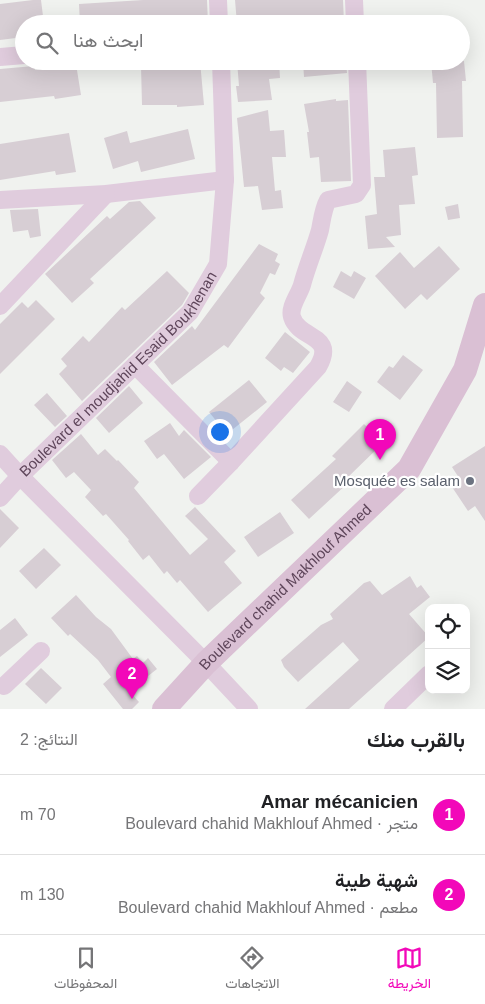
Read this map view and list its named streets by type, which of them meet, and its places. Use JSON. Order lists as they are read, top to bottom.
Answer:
{
  "streets": {
    "main road": ["Boulevard chahid Makhlouf Ahmed"],
    "street": ["Boulevard el moudjahid Esaid Boukhenan"]
  },
  "places": ["Mosquée es salam"],
  "page": {
    "search": "ابحث هنا",
    "pins": ["1", "2"],
    "heading": ["بالقرب منك", "النتائج: 2"],
    "list": [
      {
        "mark": "1",
        "name": "Amar mécanicien",
        "note": "متجر · Boulevard chahid Makhlouf Ahmed",
        "value": "70 m"
      },
      {
        "mark": "2",
        "name": "شهية طيبة",
        "note": "مطعم · Boulevard chahid Makhlouf Ahmed",
        "value": "130 m"
      }
    ],
    "nav": ["الخريطة", "الاتجاهات", "المحفوظات"]
  }
}
